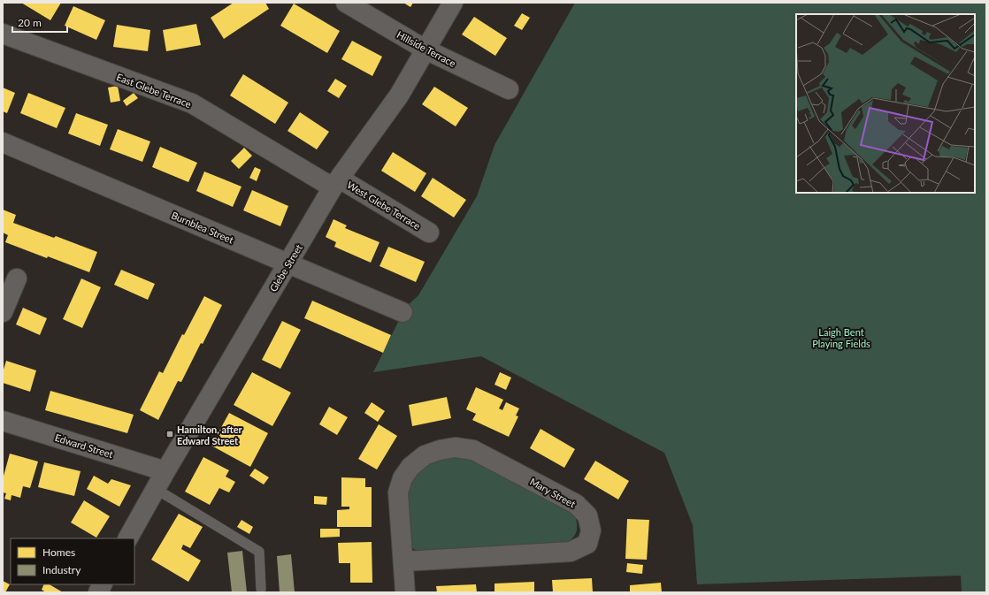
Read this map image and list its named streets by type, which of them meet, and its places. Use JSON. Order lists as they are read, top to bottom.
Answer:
{
  "streets": {
    "street": [
      "Hillside Terrace",
      "East Glebe Terrace",
      "West Glebe Terrace",
      "Burnblea Street",
      "Glebe Street",
      "Edward Street",
      "Mary Street"
    ]
  },
  "crossings": [
    ["Hillside Terrace", "Glebe Street"],
    ["East Glebe Terrace", "West Glebe Terrace"],
    ["East Glebe Terrace", "Glebe Street"],
    ["West Glebe Terrace", "Glebe Street"],
    ["Burnblea Street", "Glebe Street"],
    ["Glebe Street", "Edward Street"]
  ],
  "parks": ["Laigh Bent Playing Fields"],
  "places": {
    "transit": ["Hamilton, after Edward Street"]
  },
  "legend": ["Homes", "Industry"],
  "scale_bar": "20 m"
}
